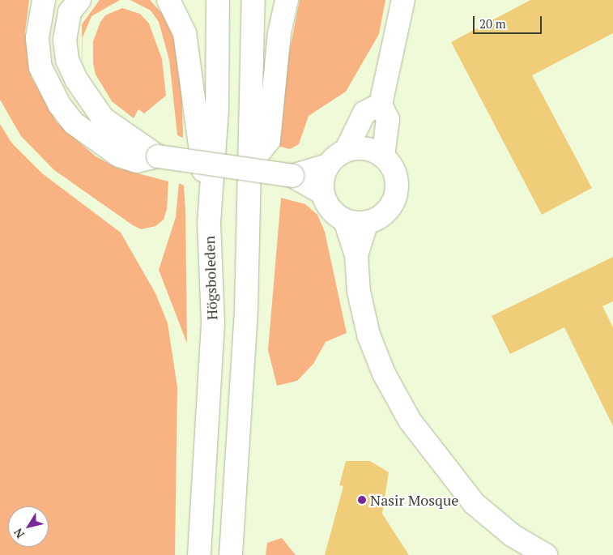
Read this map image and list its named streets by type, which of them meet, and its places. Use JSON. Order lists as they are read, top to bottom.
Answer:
{
  "streets": {
    "main road": ["Högsboleden"]
  },
  "places": ["Nasir Mosque"],
  "scale_bar": "20 m",
  "north": "bottom left"
}
